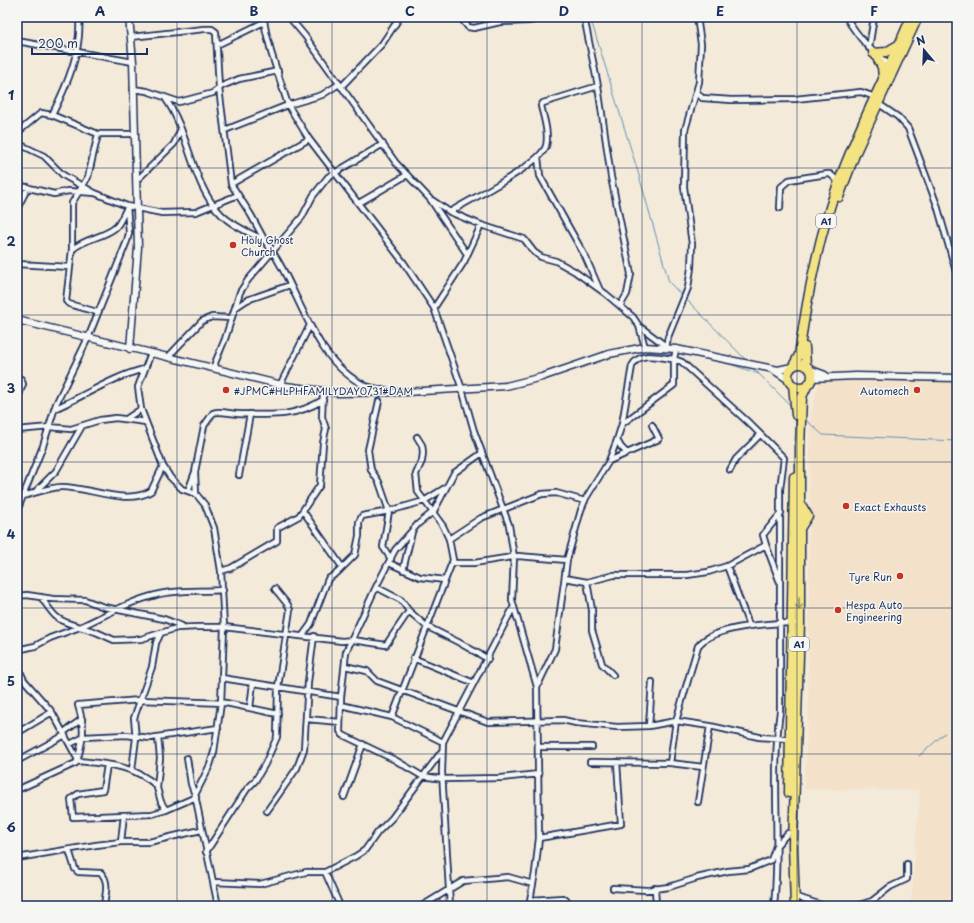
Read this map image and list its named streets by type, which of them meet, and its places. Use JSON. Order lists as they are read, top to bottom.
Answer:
{
  "streets": {
    "highway": ["A1"]
  },
  "places": [
    "Holy Ghost Church",
    "#JPMC#HLPHFAMILYDAY0731#DAM",
    "Automech",
    "Exact Exhausts",
    "Tyre Run",
    "Hespa Auto Engineering"
  ],
  "scale_bar": "200 m",
  "north": "top",
  "grid": {
    "columns": [
      "A",
      "B",
      "C",
      "D",
      "E",
      "F"
    ],
    "rows": [
      "1",
      "2",
      "3",
      "4",
      "5",
      "6"
    ]
  }
}
